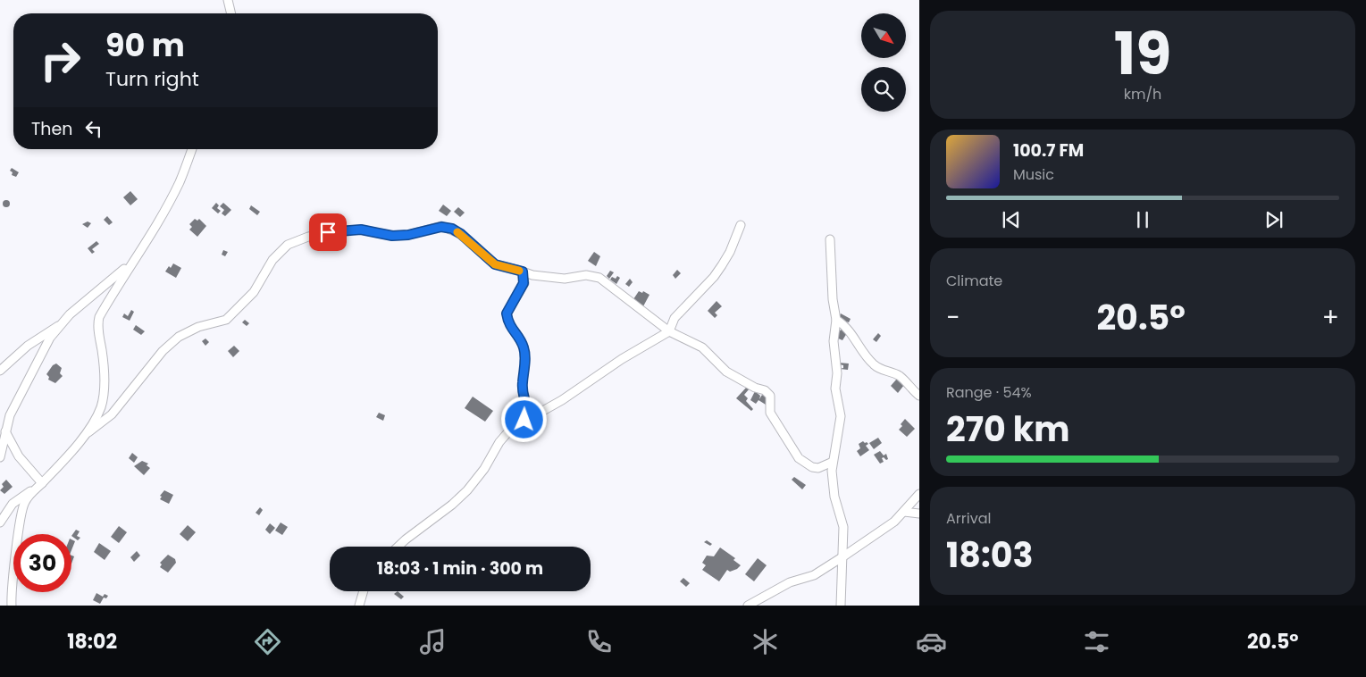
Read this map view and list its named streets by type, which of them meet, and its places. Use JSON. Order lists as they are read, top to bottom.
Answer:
{
  "north": "bottom right",
  "page": {
    "tile": [
      ["19", "km/h"],
      "Climate",
      ["Range · 54%", "270 km"],
      ["Arrival", "18:03"]
    ],
    "turn": ["90 m", "Turn right"],
    "then": "Then",
    "song": ["100.7 FM", "Music"],
    "heat": ["−", "20.5°", "+"],
    "limit": "30",
    "trip": "18:03 · 1 min · 300 m",
    "tabs": ["18:02", "20.5°"]
  }
}
